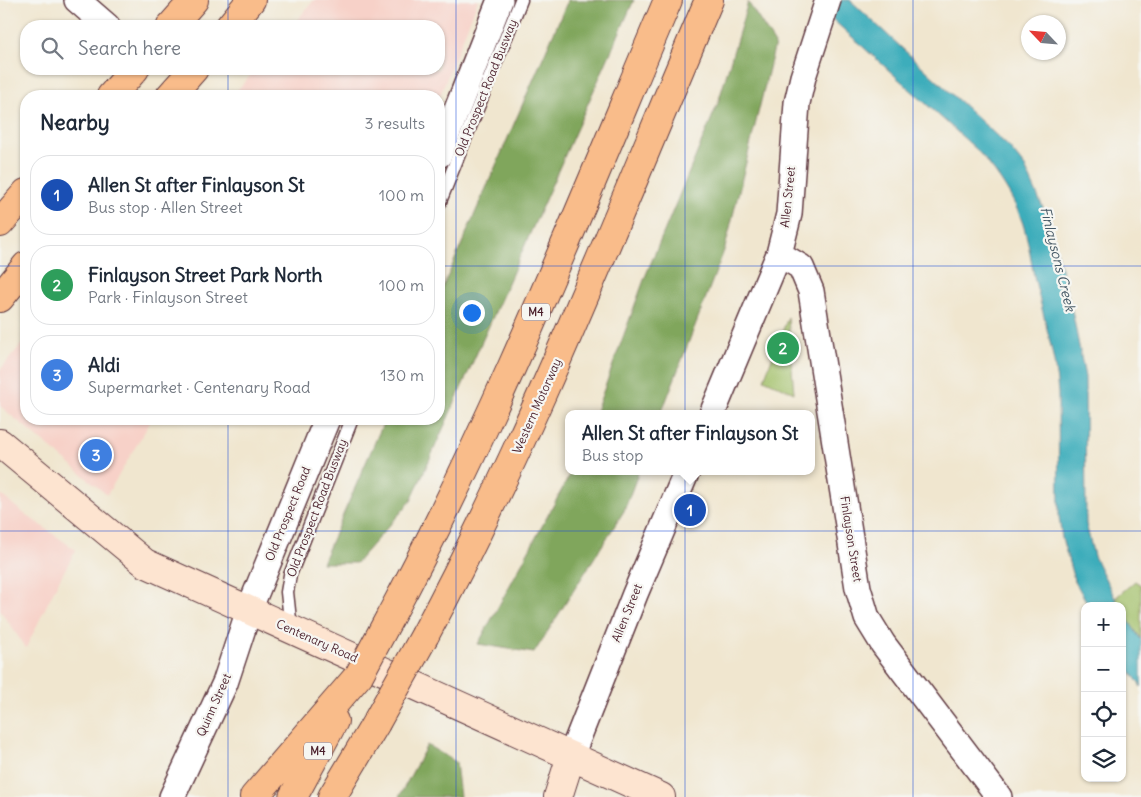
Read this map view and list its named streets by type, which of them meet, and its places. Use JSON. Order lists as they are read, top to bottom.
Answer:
{
  "streets": {
    "highway": ["M4", "Western Motorway"],
    "main road": ["Centenary Road"],
    "street": [
      "Allen Street",
      "Old Prospect Road",
      "Finlayson Street",
      "Quinn Street"
    ],
    "lane": ["Old Prospect Road Busway"]
  },
  "crossings": [
    ["Old Prospect Road Busway", "Centenary Road"],
    ["Allen Street", "Finlayson Street"],
    ["Allen Street", "Centenary Road"],
    ["Old Prospect Road", "Centenary Road"],
    ["Old Prospect Road", "Quinn Street"],
    ["Centenary Road", "Quinn Street"]
  ],
  "water": ["Finlaysons Creek"],
  "north": "top left",
  "page": {
    "search": "Search here",
    "heading": ["Nearby", "3 results"],
    "list": [
      {
        "mark": "1",
        "name": "Allen St after Finlayson St",
        "note": "Bus stop · Allen Street",
        "value": "100 m"
      },
      {
        "mark": "2",
        "name": "Finlayson Street Park North",
        "note": "Park · Finlayson Street",
        "value": "100 m"
      },
      {
        "mark": "3",
        "name": "Aldi",
        "note": "Supermarket · Centenary Road",
        "value": "130 m"
      }
    ],
    "pins": ["2", "3", "1"],
    "popup": ["Allen St after Finlayson St", "Bus stop"],
    "map_buttons": ["+", "−"]
  }
}
